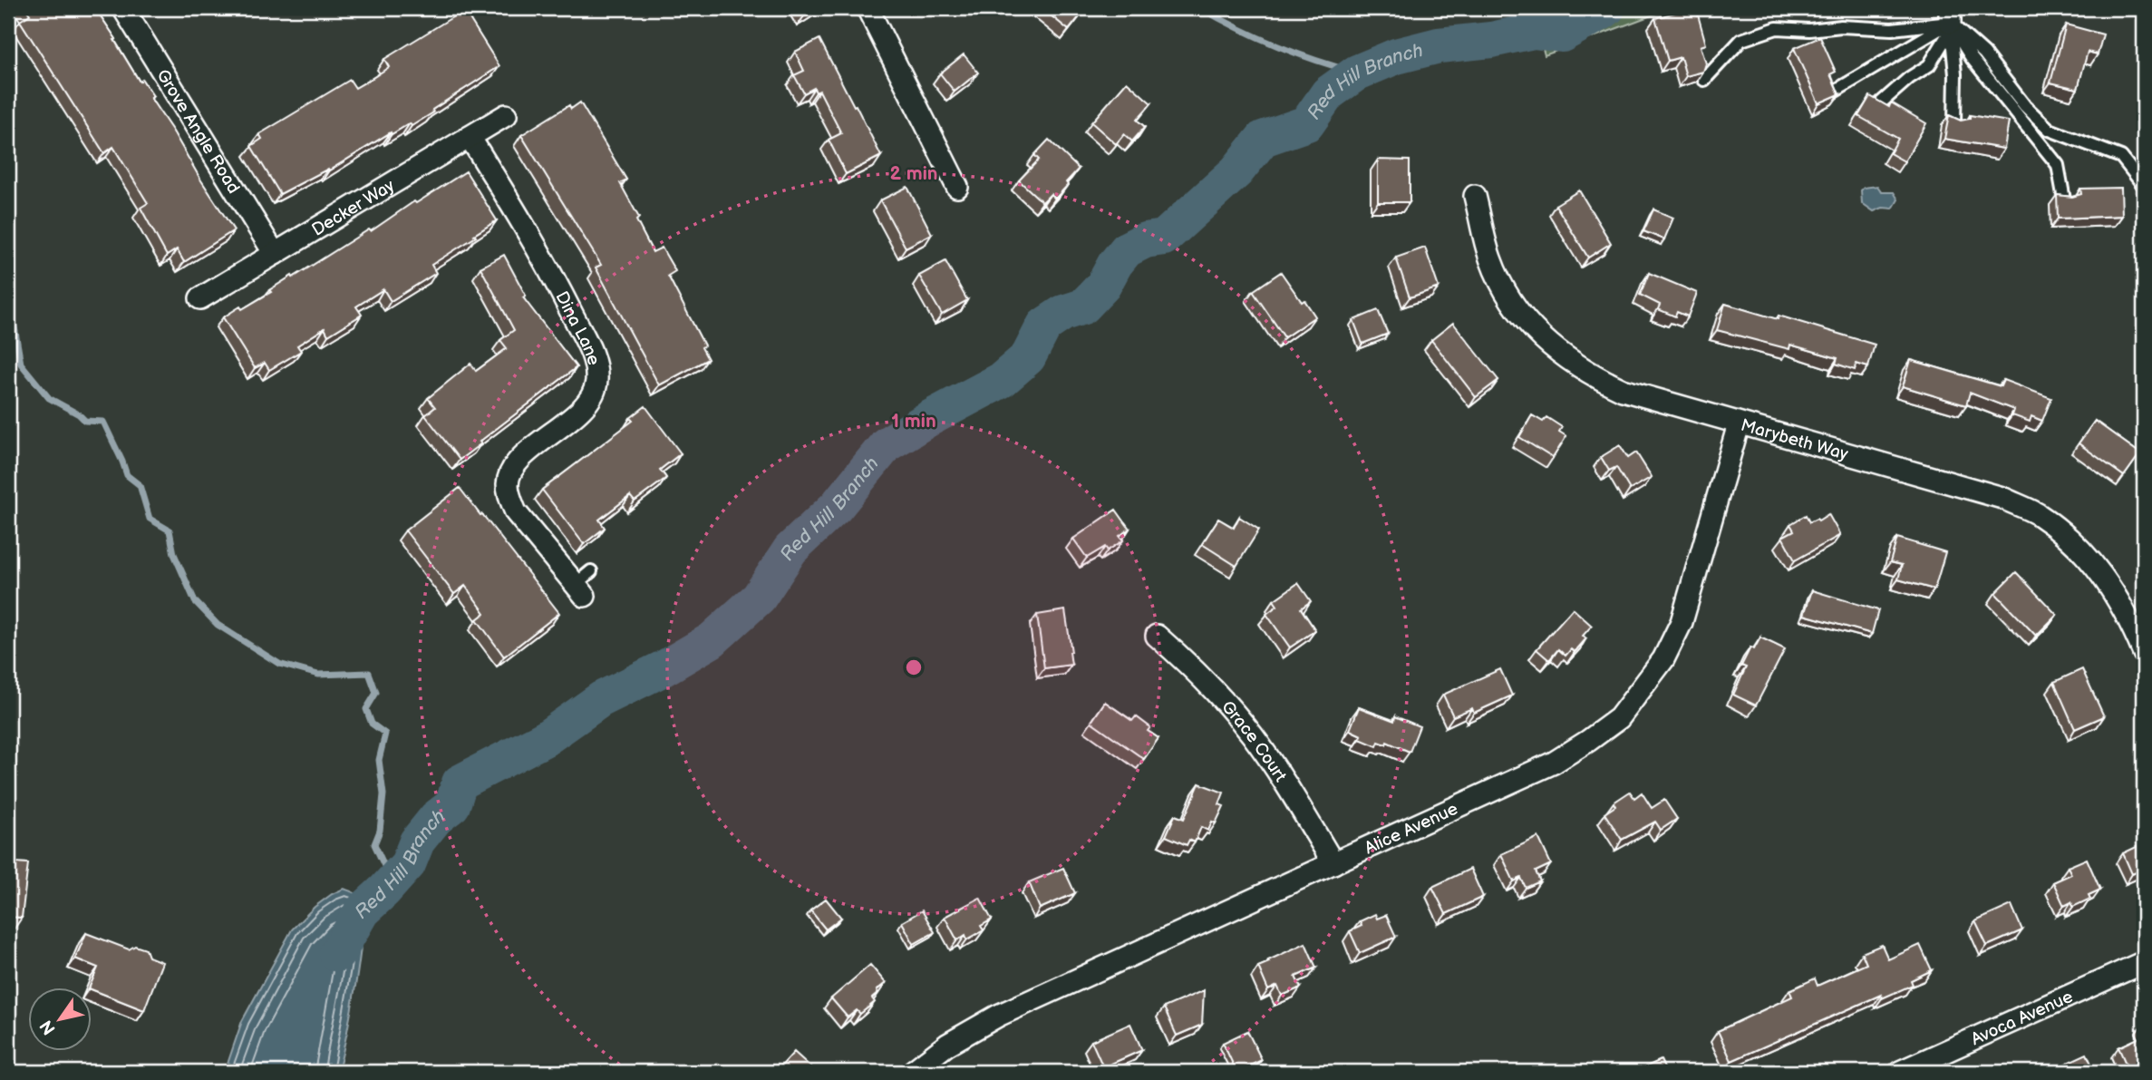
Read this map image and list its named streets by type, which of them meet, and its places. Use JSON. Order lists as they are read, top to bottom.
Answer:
{
  "streets": {
    "street": [
      "Grove Angle Road",
      "Decker Way",
      "Dina Lane",
      "Marybeth Way",
      "Grace Court",
      "Alice Avenue",
      "Avoca Avenue"
    ]
  },
  "crossings": [
    ["Grove Angle Road", "Decker Way"],
    ["Decker Way", "Dina Lane"],
    ["Marybeth Way", "Alice Avenue"],
    ["Grace Court", "Alice Avenue"]
  ],
  "water": ["Red Hill Branch"],
  "north": "bottom left",
  "rings": ["2 min", "1 min"]
}
